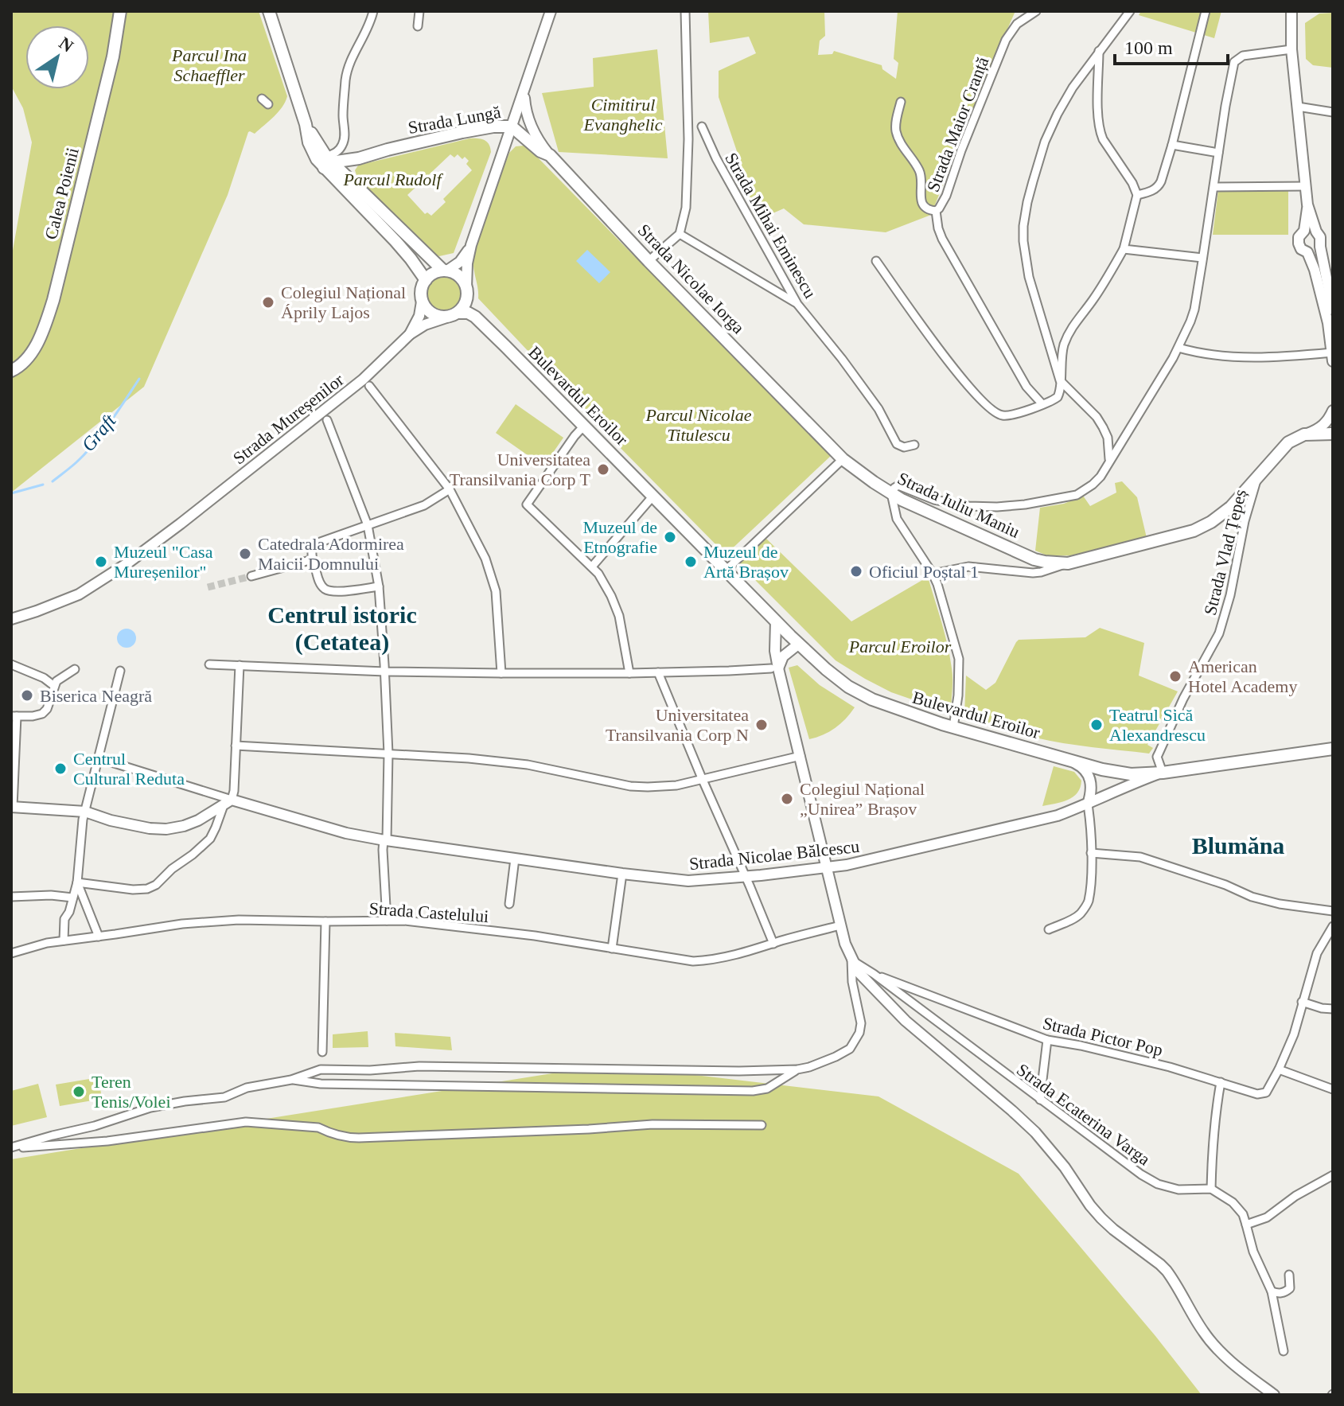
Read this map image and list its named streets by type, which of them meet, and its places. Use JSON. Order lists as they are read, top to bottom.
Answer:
{
  "streets": {
    "main road": [
      "Strada Lungă",
      "Calea Poienii",
      "Strada Nicolae Iorga",
      "Bulevardul Eroilor",
      "Strada Iuliu Maniu"
    ],
    "street": [
      "Strada Maior Cranță",
      "Strada Mihai Eminescu",
      "Strada Mureșenilor",
      "Strada Vlad Țepeș",
      "Strada Nicolae Bălcescu",
      "Strada Castelului",
      "Strada Pictor Pop",
      "Strada Ecaterina Varga"
    ]
  },
  "crossings": [
    ["Strada Lungă", "Strada Nicolae Iorga"],
    ["Strada Nicolae Iorga", "Strada Iuliu Maniu"],
    ["Bulevardul Eroilor", "Strada Mureșenilor"],
    ["Bulevardul Eroilor", "Strada Vlad Țepeș"],
    ["Bulevardul Eroilor", "Strada Nicolae Bălcescu"],
    ["Strada Iuliu Maniu", "Strada Vlad Țepeș"],
    ["Strada Vlad Țepeș", "Strada Nicolae Bălcescu"],
    ["Strada Pictor Pop", "Strada Ecaterina Varga"]
  ],
  "districts": ["Centrul istoric (Cetatea)", "Blumăna"],
  "water": ["Graft"],
  "parks": [
    "Parcul Ina Schaeffler",
    "Cimitirul Evanghelic",
    "Parcul Rudolf",
    "Parcul Nicolae Titulescu",
    "Parcul Eroilor"
  ],
  "places": [
    "Colegiul Național Áprily Lajos",
    "Universitatea Transilvania Corp T",
    "Muzeul de Etnografie",
    "Catedrala Adormirea Maicii Domnului",
    "Muzeul \"Casa Mureșenilor\"",
    "Muzeul de Artă Brașov",
    "Oficiul Poștal 1",
    "American Hotel Academy",
    "Biserica Neagră",
    "Universitatea Transilvania Corp N",
    "Teatrul Sică Alexandrescu",
    "Centrul Cultural Reduta",
    "Colegiul Național „Unirea” Brașov",
    "Teren Tenis/Volei"
  ],
  "scale_bar": "100 m",
  "north": "top right"
}
